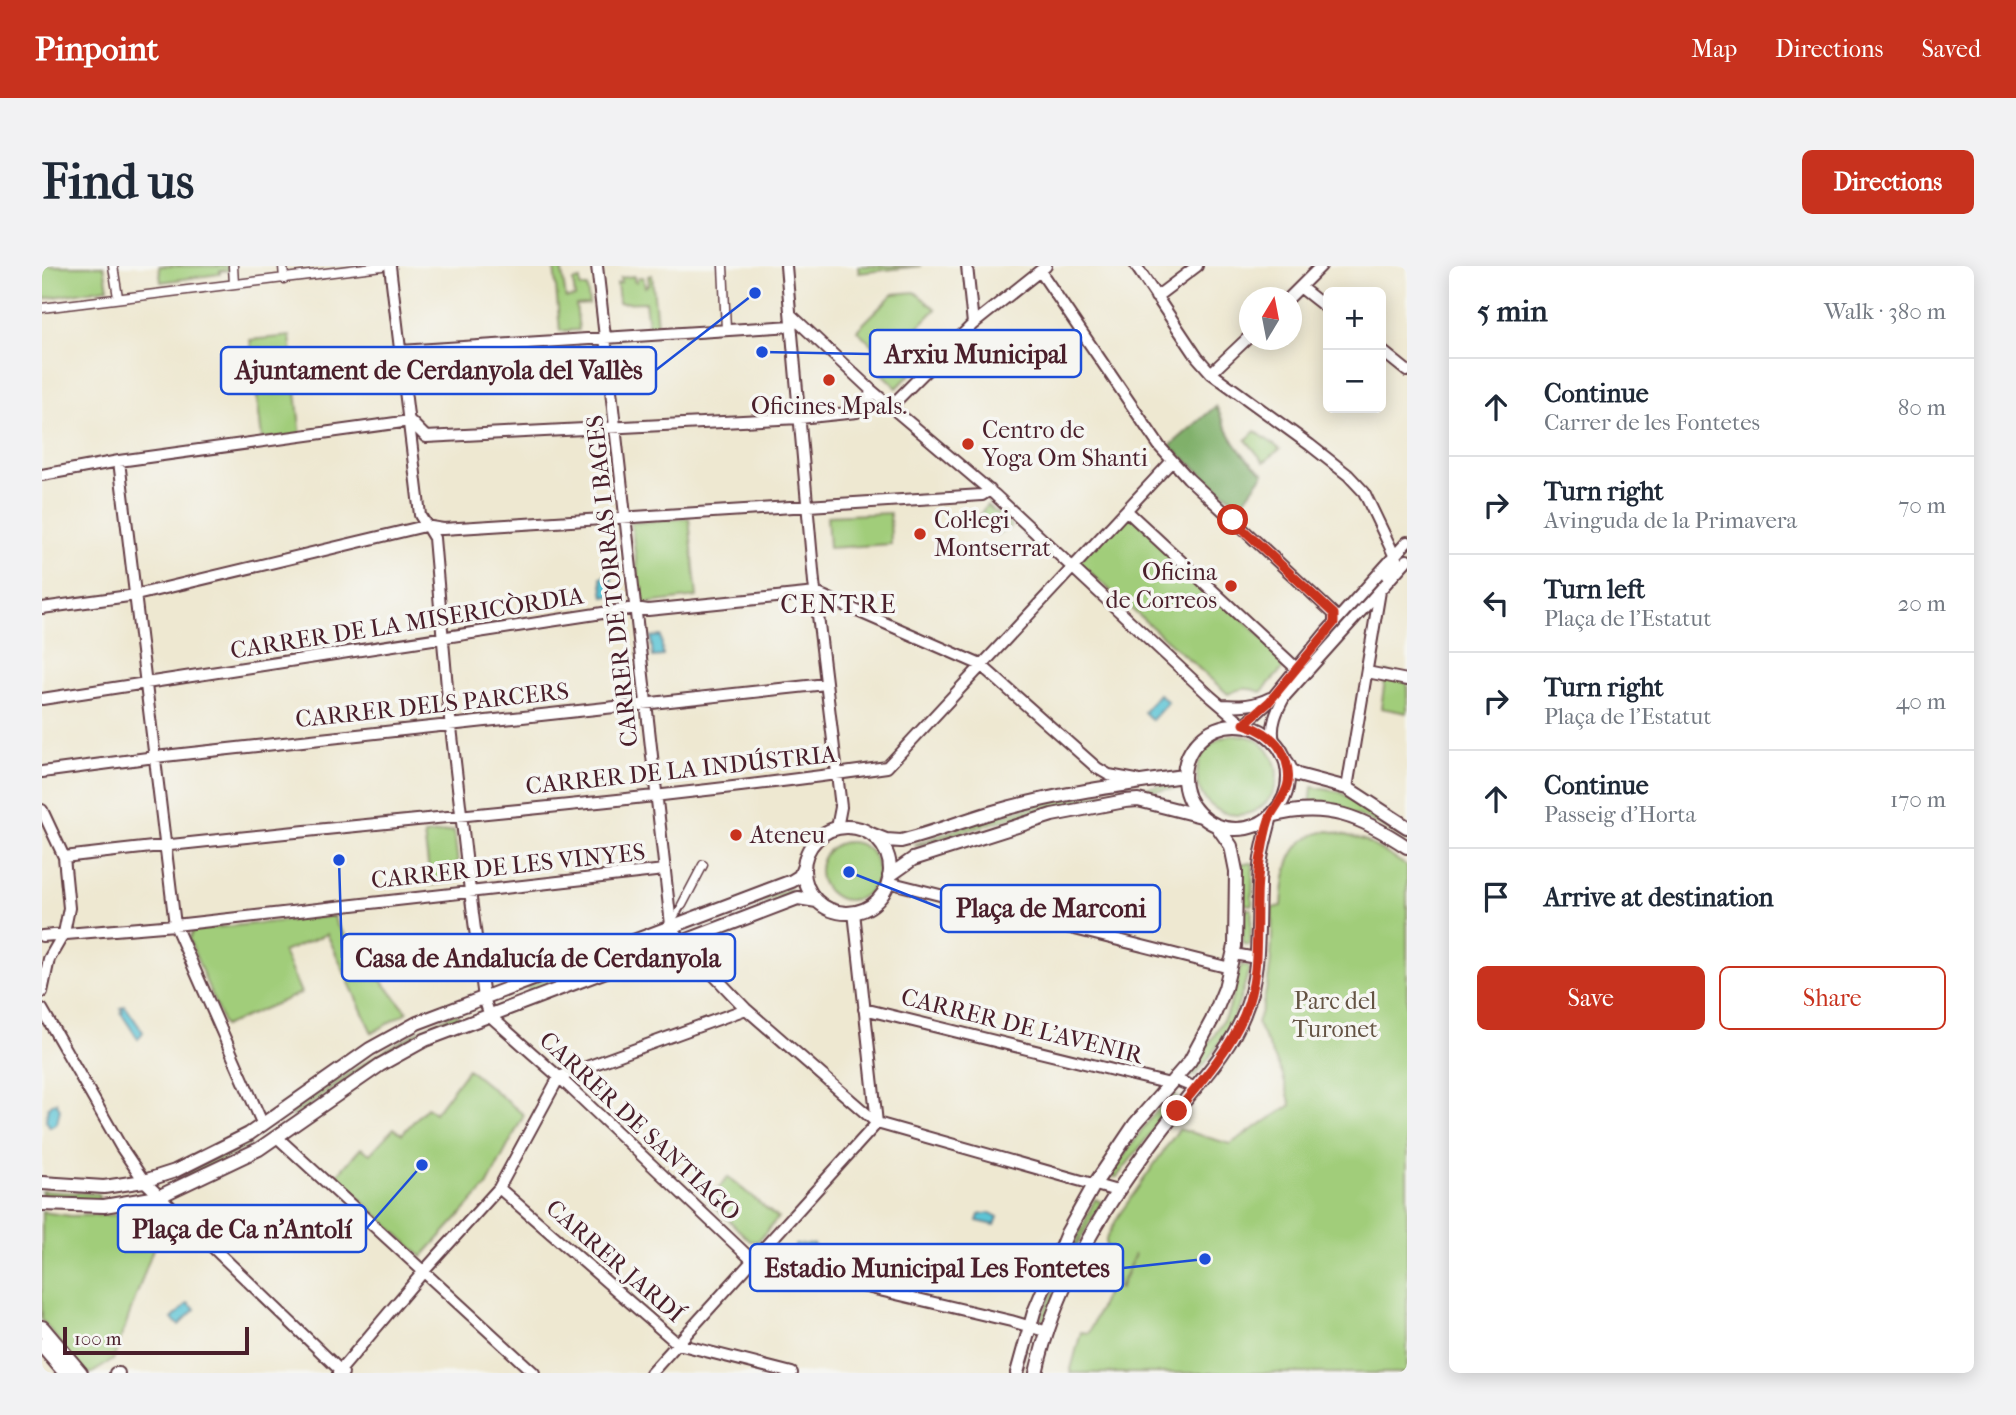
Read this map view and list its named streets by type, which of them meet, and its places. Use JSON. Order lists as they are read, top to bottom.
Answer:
{
  "streets": {
    "street": [
      "CARRER DE TORRAS I BAGES",
      "CARRER DE LA MISERICÒRDIA",
      "CARRER DELS PARCERS",
      "CARRER DE LA INDÚSTRIA",
      "CARRER DE LES VINYES",
      "CARRER DE L'AVENIR",
      "CARRER DE SANTIAGO",
      "CARRER JARDÍ"
    ]
  },
  "crossings": [
    ["CARRER DE TORRAS I BAGES", "CARRER DE LA MISERICÒRDIA"],
    ["CARRER DE TORRAS I BAGES", "CARRER DELS PARCERS"],
    ["CARRER DE TORRAS I BAGES", "CARRER DE LA INDÚSTRIA"],
    ["CARRER DE TORRAS I BAGES", "CARRER DE LES VINYES"],
    ["CARRER DE LA MISERICÒRDIA", "CARRER DE LA INDÚSTRIA"]
  ],
  "districts": ["CENTRE"],
  "parks": ["Parc del Turonet"],
  "places": [
    "Ajuntament de Cerdanyola del Vallès",
    "Arxiu Municipal",
    "Oficines Mpals.",
    "Centro de Yoga Om Shanti",
    "Col·legi Montserrat",
    "Oficina de Correos",
    "Ateneu",
    "Casa de Andalucía de Cerdanyola",
    "Plaça de Marconi",
    "Plaça de Ca n'Antolí",
    "Estadio Municipal Les Fontetes"
  ],
  "scale_bar": "100 m",
  "north": "top",
  "page": {
    "header": "Pinpoint",
    "nav": ["Map", "Directions", "Saved"],
    "buttons": [
      "Directions",
      ["Save", "Share"]
    ],
    "title": "Find us",
    "heading": ["5 min", "Walk · 380 m"],
    "map_buttons": ["+", "−"],
    "list": [
      ["Continue", "Carrer de les Fontetes", "80 m"],
      ["Turn right", "Avinguda de la Primavera", "70 m"],
      ["Turn left", "Plaça de l'Estatut", "20 m"],
      ["Turn right", "Plaça de l'Estatut", "40 m"],
      ["Continue", "Passeig d'Horta", "170 m"],
      "Arrive at destination"
    ],
    "scale": "100 m"
  }
}
